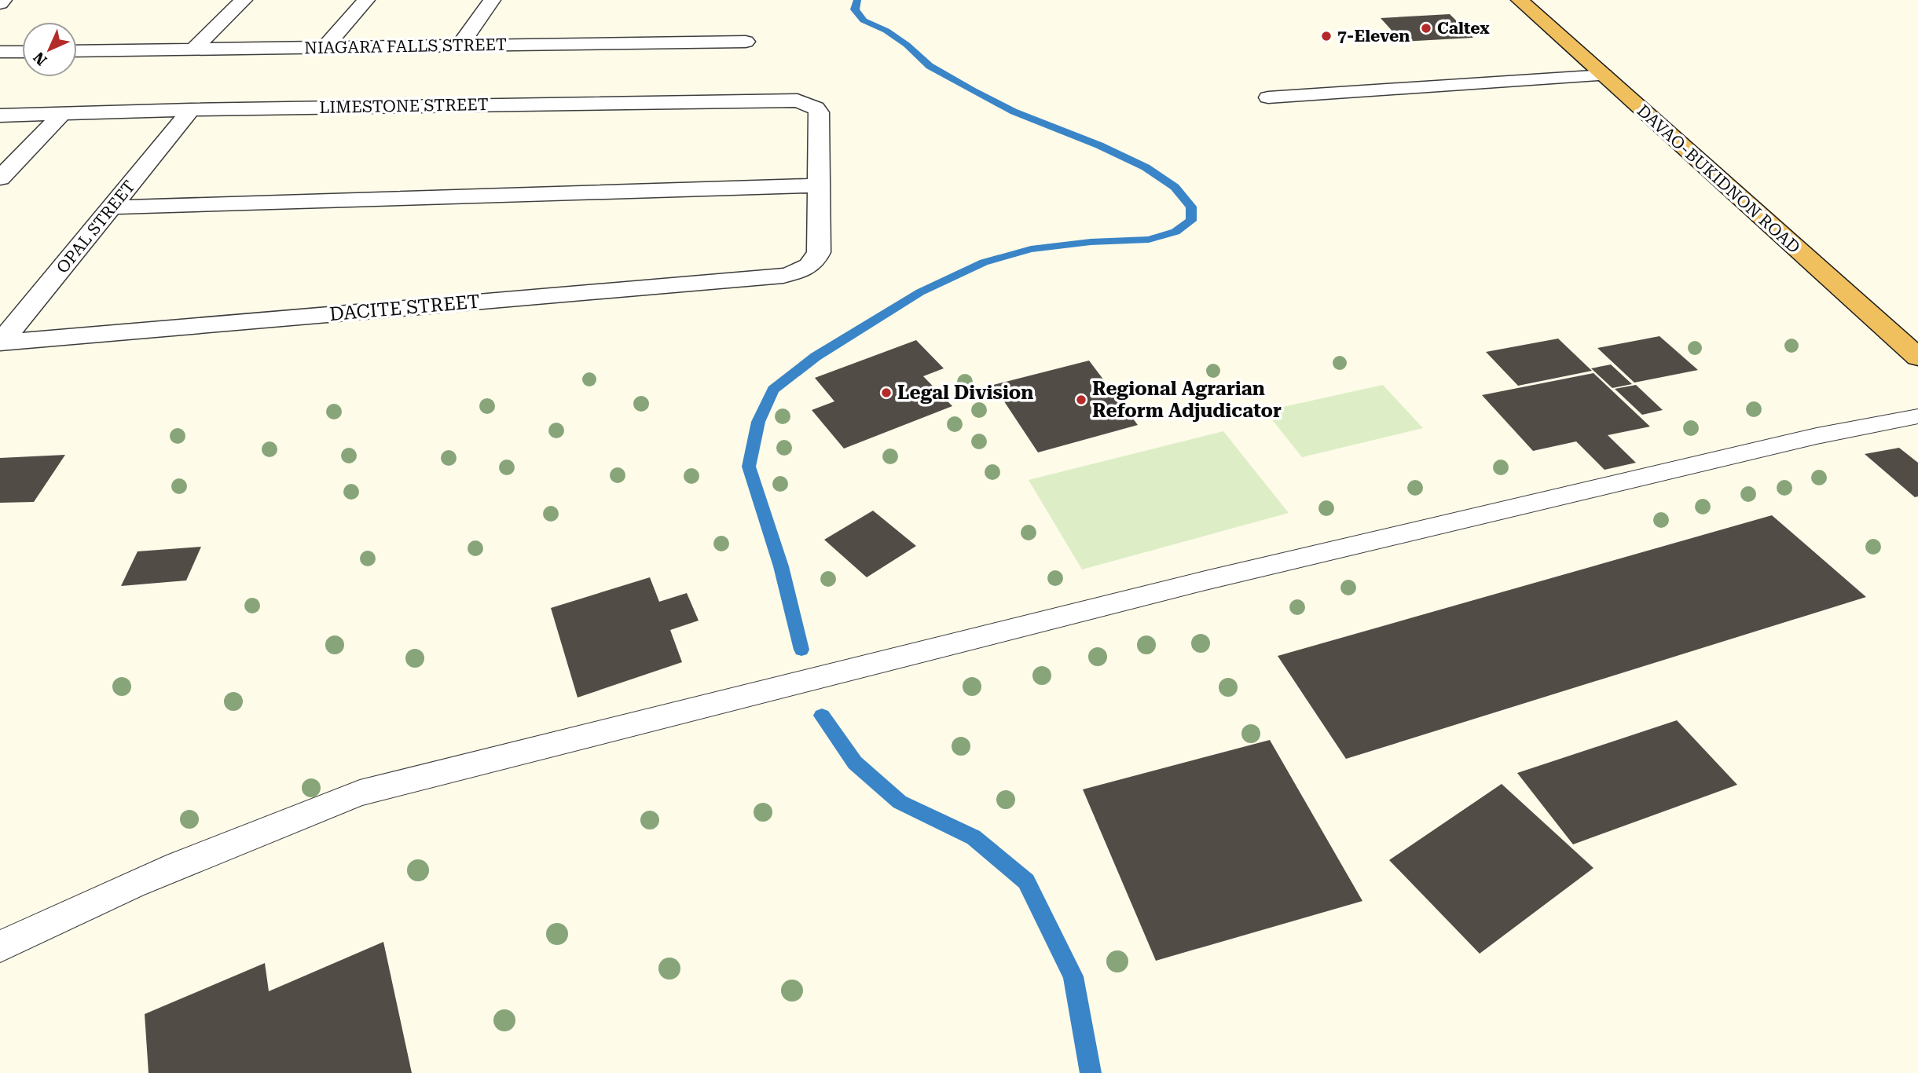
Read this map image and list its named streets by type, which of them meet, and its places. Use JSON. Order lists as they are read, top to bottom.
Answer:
{
  "streets": {
    "highway": ["DAVAO-BUKIDNON ROAD"],
    "street": [
      "NIAGARA FALLS STREET",
      "LIMESTONE STREET",
      "OPAL STREET",
      "DACITE STREET"
    ]
  },
  "crossings": [
    ["LIMESTONE STREET", "OPAL STREET"],
    ["LIMESTONE STREET", "DACITE STREET"],
    ["OPAL STREET", "DACITE STREET"]
  ],
  "places": [
    "Caltex",
    "7-Eleven",
    "Legal Division",
    "Regional Agrarian Reform Adjudicator"
  ],
  "north": "bottom left"
}
